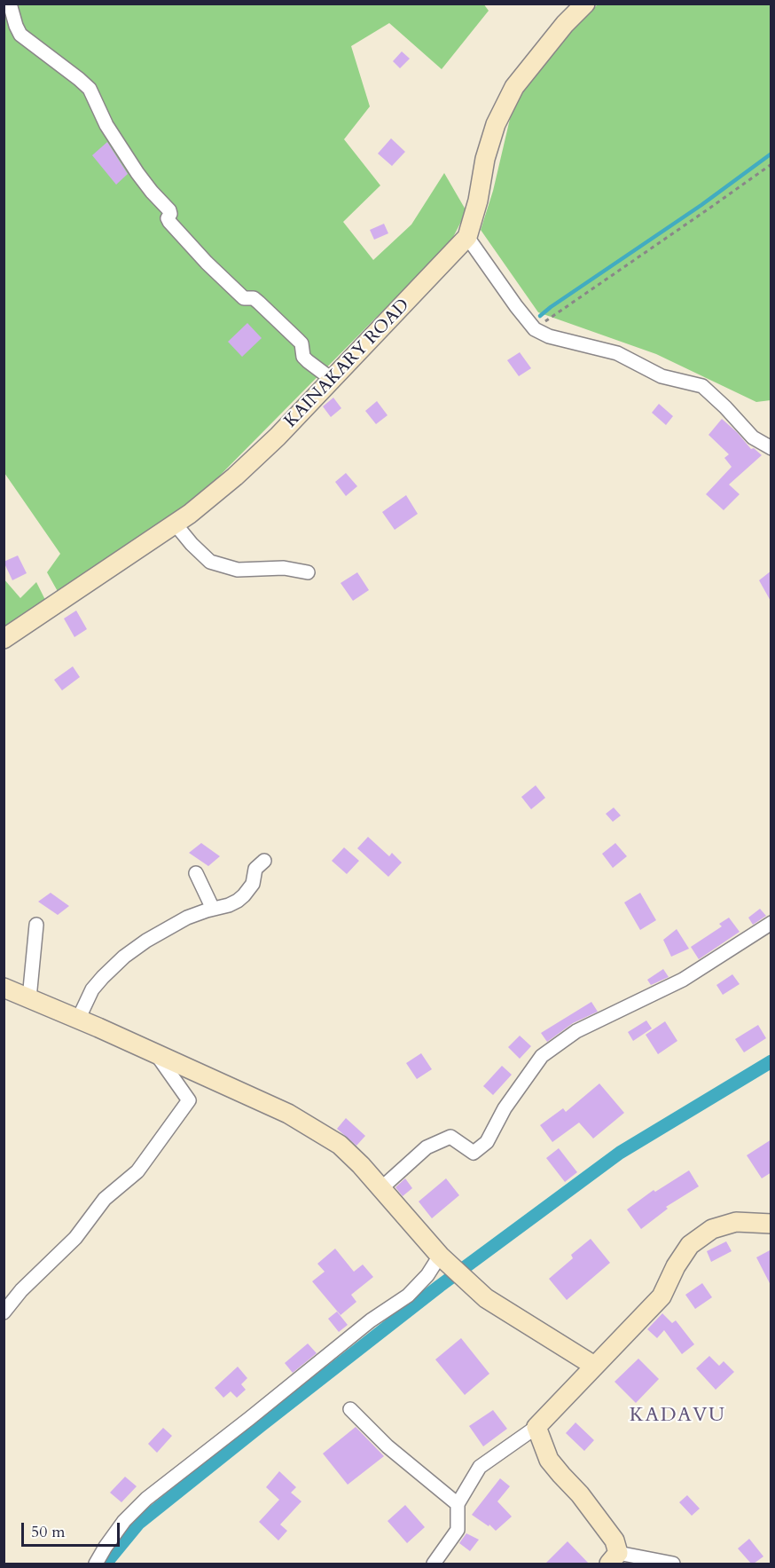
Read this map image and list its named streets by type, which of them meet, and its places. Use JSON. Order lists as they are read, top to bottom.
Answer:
{
  "streets": {
    "main road": ["KAINAKARY ROAD"]
  },
  "districts": ["KADAVU"],
  "scale_bar": "50 m"
}
